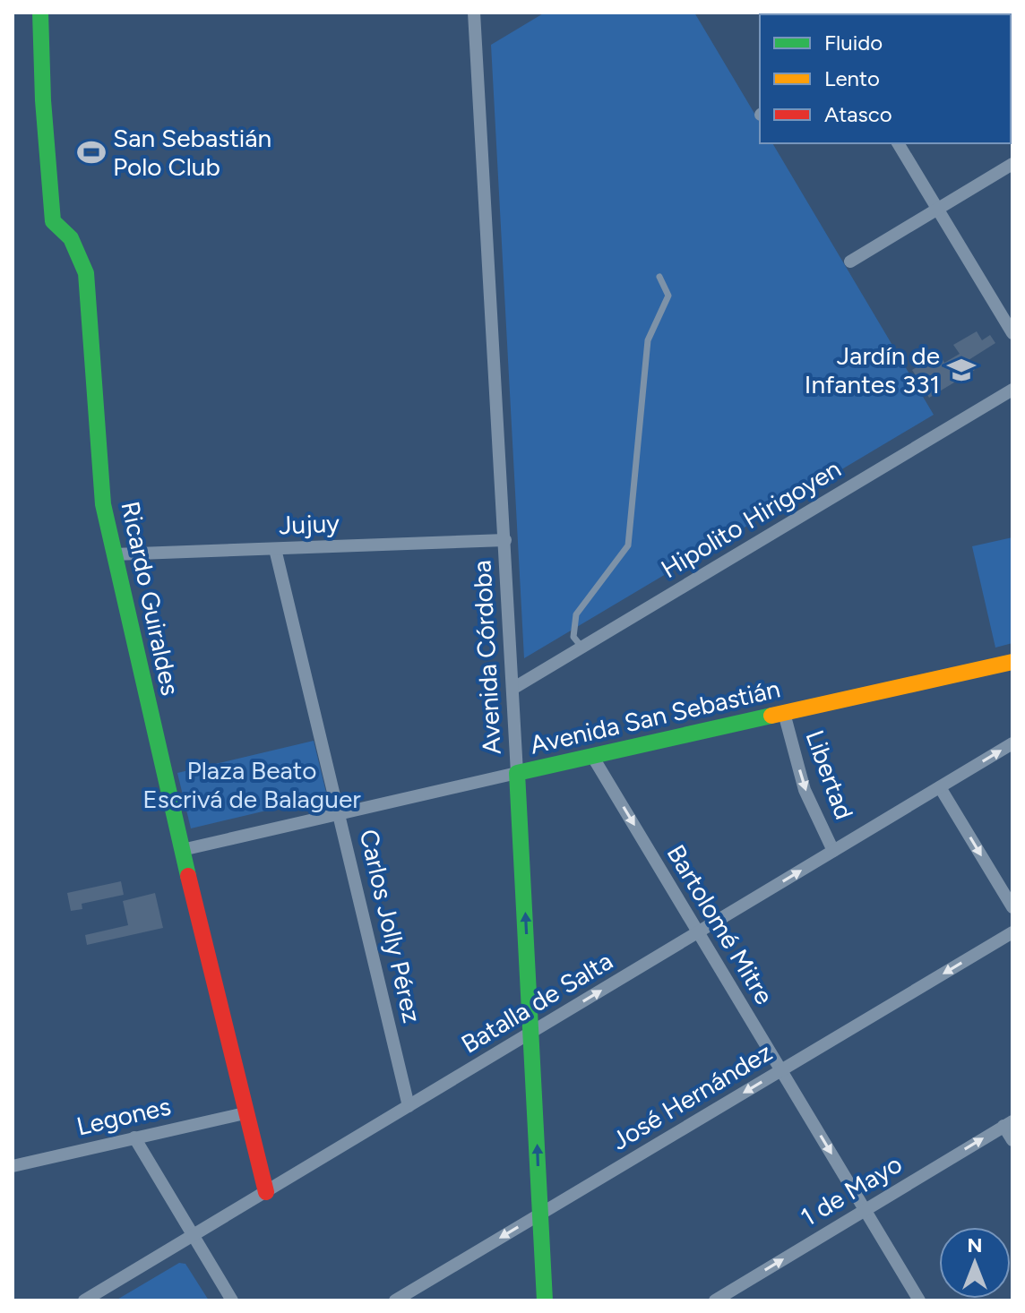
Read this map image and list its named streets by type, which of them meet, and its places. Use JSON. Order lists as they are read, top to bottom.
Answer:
{
  "streets": {
    "street": [
      "Hipolito Hirigoyen",
      "Jujuy",
      "Ricardo Guiraldes",
      "Avenida Córdoba",
      "Avenida San Sebastián",
      "Libertad",
      "Bartolomé Mitre",
      "Carlos Jolly Pérez",
      "Batalla de Salta",
      "José Hernández",
      "Legones",
      "1 de Mayo"
    ]
  },
  "crossings": [
    ["Hipolito Hirigoyen", "Avenida Córdoba"],
    ["Jujuy", "Ricardo Guiraldes"],
    ["Jujuy", "Avenida Córdoba"],
    ["Jujuy", "Carlos Jolly Pérez"],
    ["Ricardo Guiraldes", "Avenida San Sebastián"],
    ["Ricardo Guiraldes", "Batalla de Salta"],
    ["Ricardo Guiraldes", "Legones"],
    ["Avenida Córdoba", "Avenida San Sebastián"],
    ["Avenida Córdoba", "Batalla de Salta"],
    ["Avenida Córdoba", "José Hernández"],
    ["Avenida San Sebastián", "Libertad"],
    ["Avenida San Sebastián", "Bartolomé Mitre"],
    ["Avenida San Sebastián", "Carlos Jolly Pérez"],
    ["Libertad", "Batalla de Salta"],
    ["Bartolomé Mitre", "Batalla de Salta"],
    ["Bartolomé Mitre", "José Hernández"],
    ["Bartolomé Mitre", "1 de Mayo"],
    ["Carlos Jolly Pérez", "Batalla de Salta"]
  ],
  "one_way": [
    "Libertad",
    "Bartolomé Mitre",
    "Batalla de Salta",
    "José Hernández",
    "1 de Mayo"
  ],
  "parks": ["Plaza Beato Escrivá de Balaguer"],
  "places": {
    "sports": ["San Sebastián Polo Club"],
    "school or university": ["Jardín de Infantes 331"]
  },
  "legend": ["Fluido", "Lento", "Atasco"],
  "north": "top"
}
